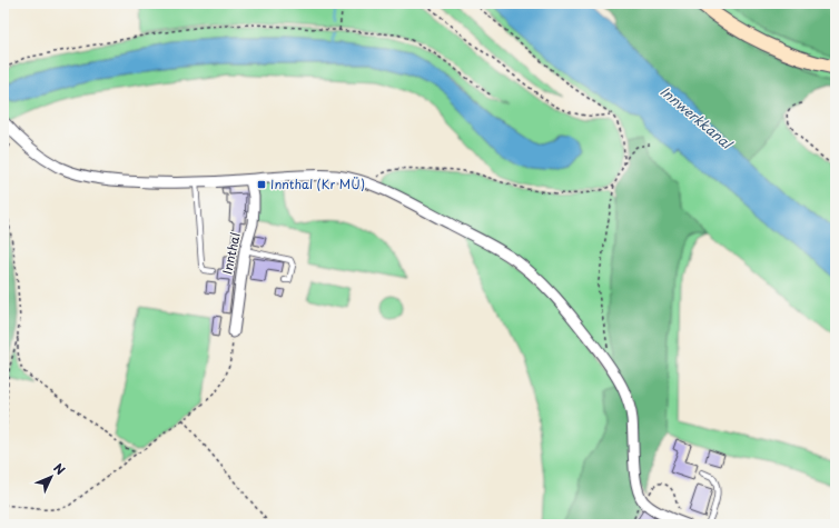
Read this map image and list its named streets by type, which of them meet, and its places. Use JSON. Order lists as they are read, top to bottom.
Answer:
{
  "streets": {
    "street": ["Innthal"]
  },
  "water": ["Innwerkkanal"],
  "places": {
    "transit": ["Innthal (Kr MÜ)"]
  },
  "north": "top right"
}
